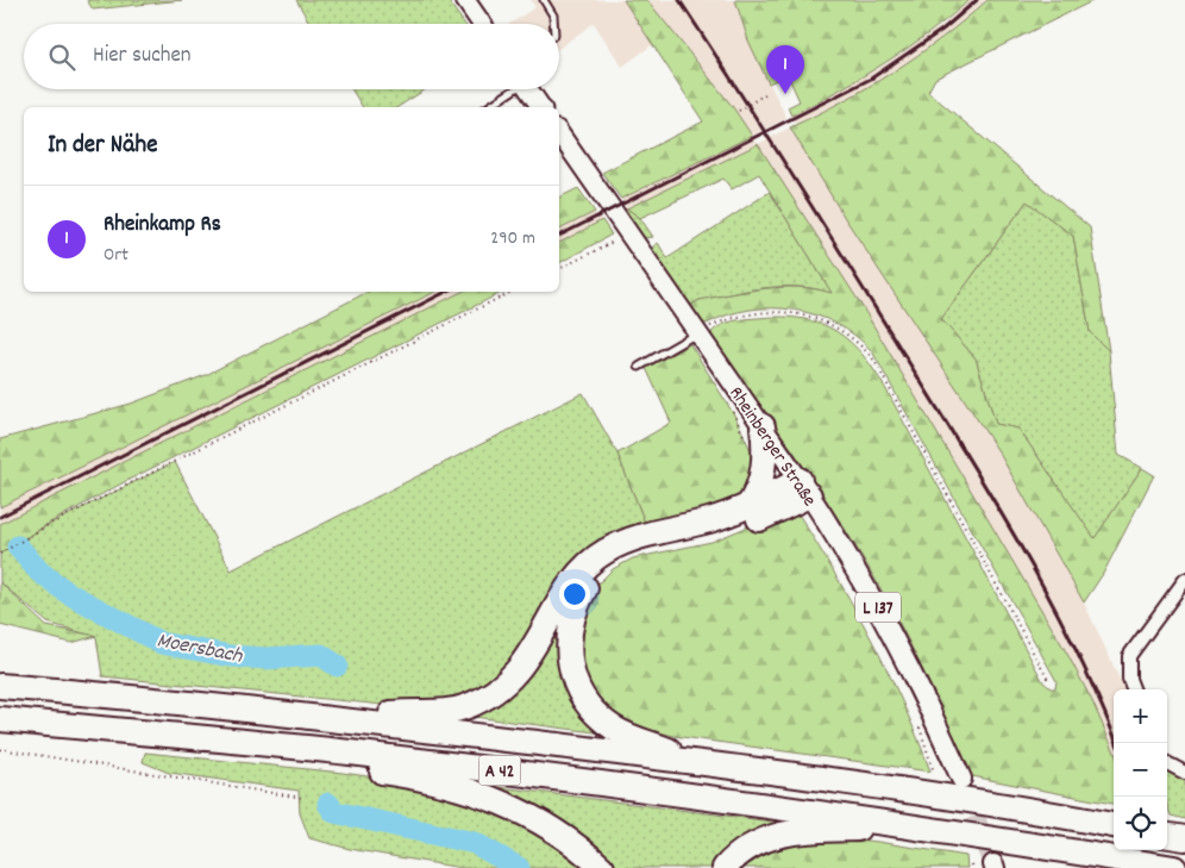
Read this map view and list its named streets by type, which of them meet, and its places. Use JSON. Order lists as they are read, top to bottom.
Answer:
{
  "streets": {
    "highway": ["A 42"],
    "main road": ["Rheinberger Straße", "L 137"]
  },
  "water": ["Moersbach"],
  "page": {
    "search": "Hier suchen",
    "pins": "1",
    "heading": "In der Nähe",
    "list": [
      {
        "mark": "1",
        "name": "Rheinkamp Rs",
        "note": "Ort",
        "value": "290 m"
      }
    ],
    "map_buttons": ["+", "−"]
  }
}
